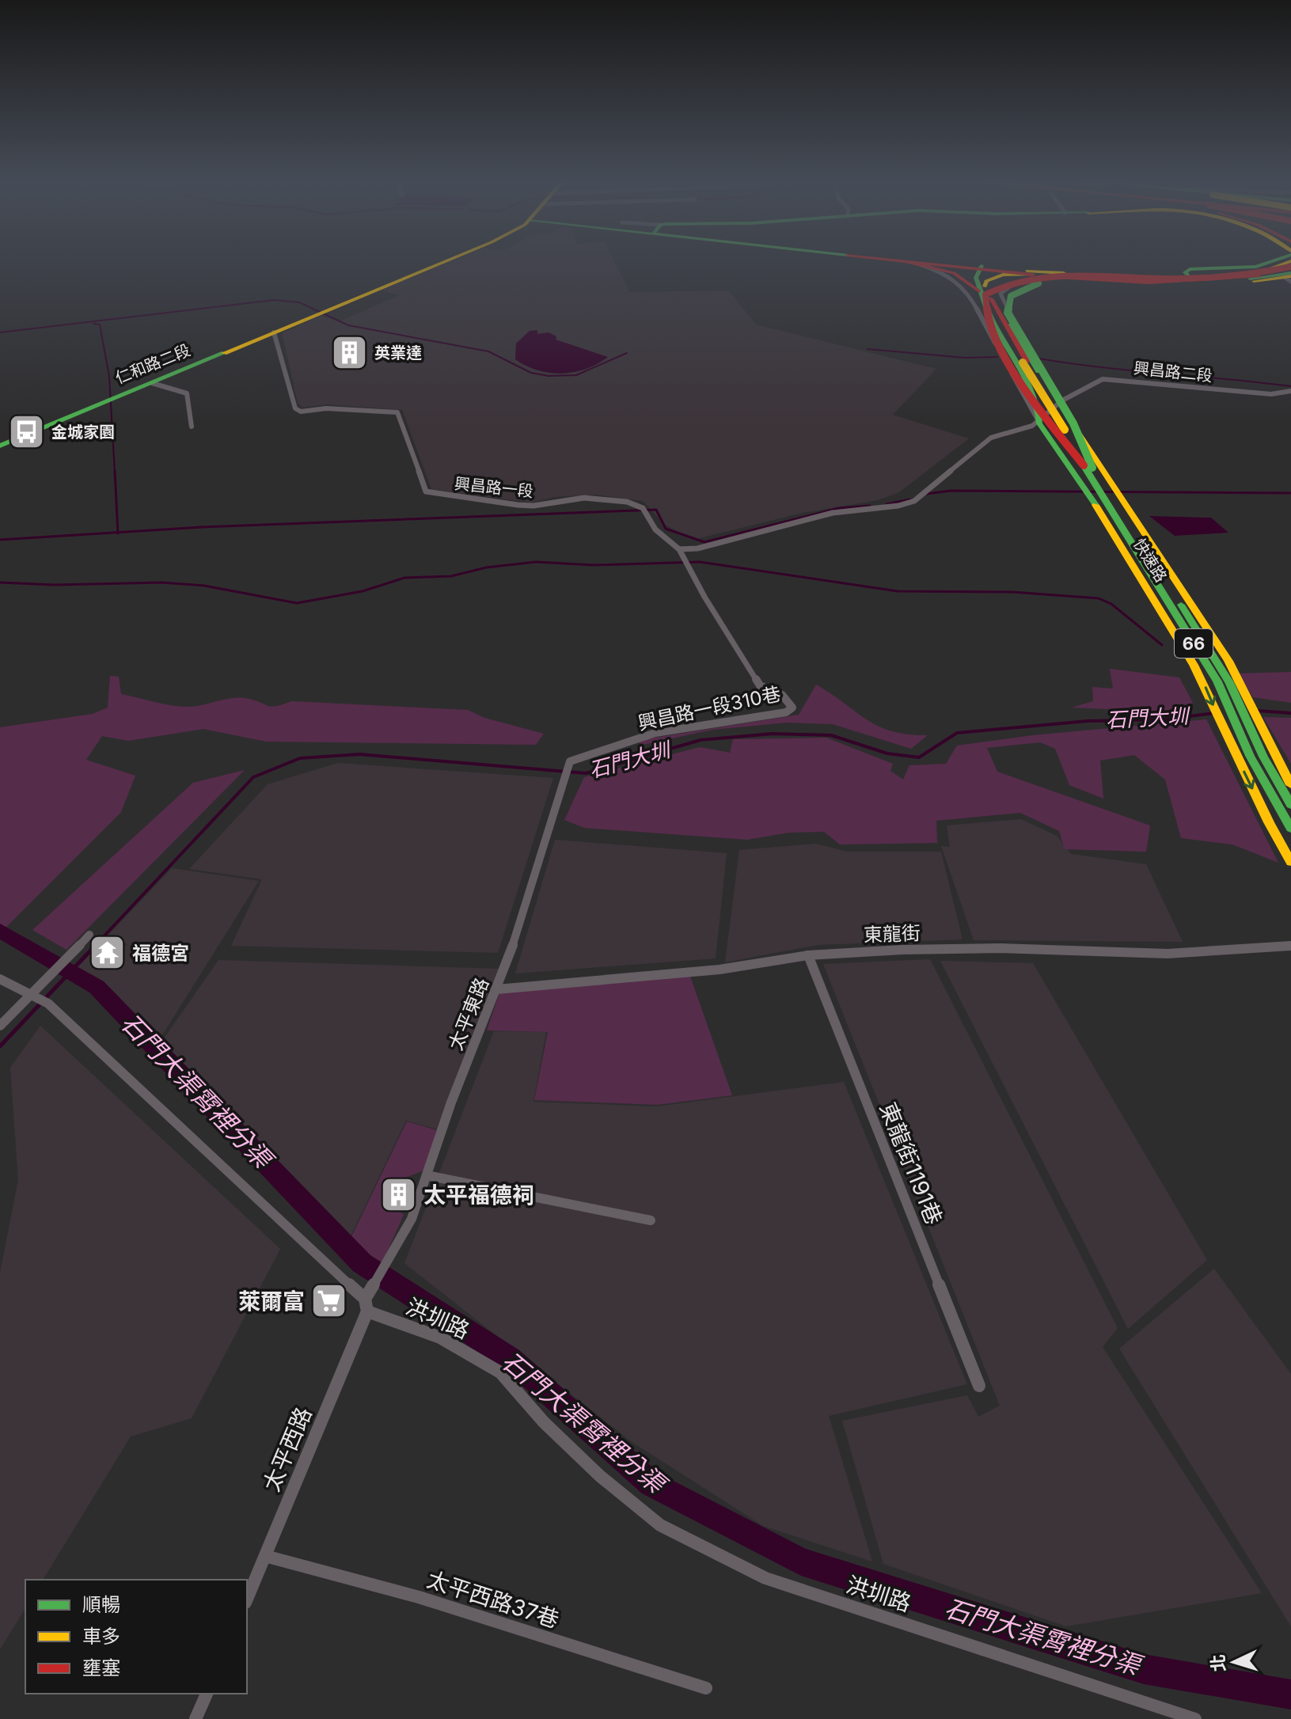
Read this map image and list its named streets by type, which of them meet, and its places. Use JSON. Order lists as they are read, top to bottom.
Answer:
{
  "streets": {
    "main road": ["仁和路二段", "快速路", "66"],
    "street": [
      "興昌路二段",
      "興昌路一段",
      "興昌路一段310巷",
      "東龍街",
      "太平東路",
      "東龍街1191巷",
      "洪圳路",
      "太平西路",
      "太平西路37巷"
    ]
  },
  "crossings": [
    ["仁和路二段", "興昌路一段"],
    ["興昌路二段", "快速路"],
    ["興昌路一段", "興昌路一段310巷"],
    ["快速路", "66"],
    ["興昌路一段310巷", "太平東路"],
    ["東龍街", "太平東路"],
    ["東龍街", "東龍街1191巷"],
    ["太平東路", "洪圳路"],
    ["太平東路", "太平西路"],
    ["洪圳路", "太平西路"],
    ["太平西路", "太平西路37巷"]
  ],
  "water": ["石門大圳", "石門大渠霄裡分渠"],
  "places": {
    "building": ["英業達", "太平福德祠"],
    "bus stop": ["金城家園"],
    "temple": ["福德宮"],
    "supermarket": ["萊爾富"]
  },
  "legend": ["順暢", "車多", "壅塞"],
  "north": "left"
}
